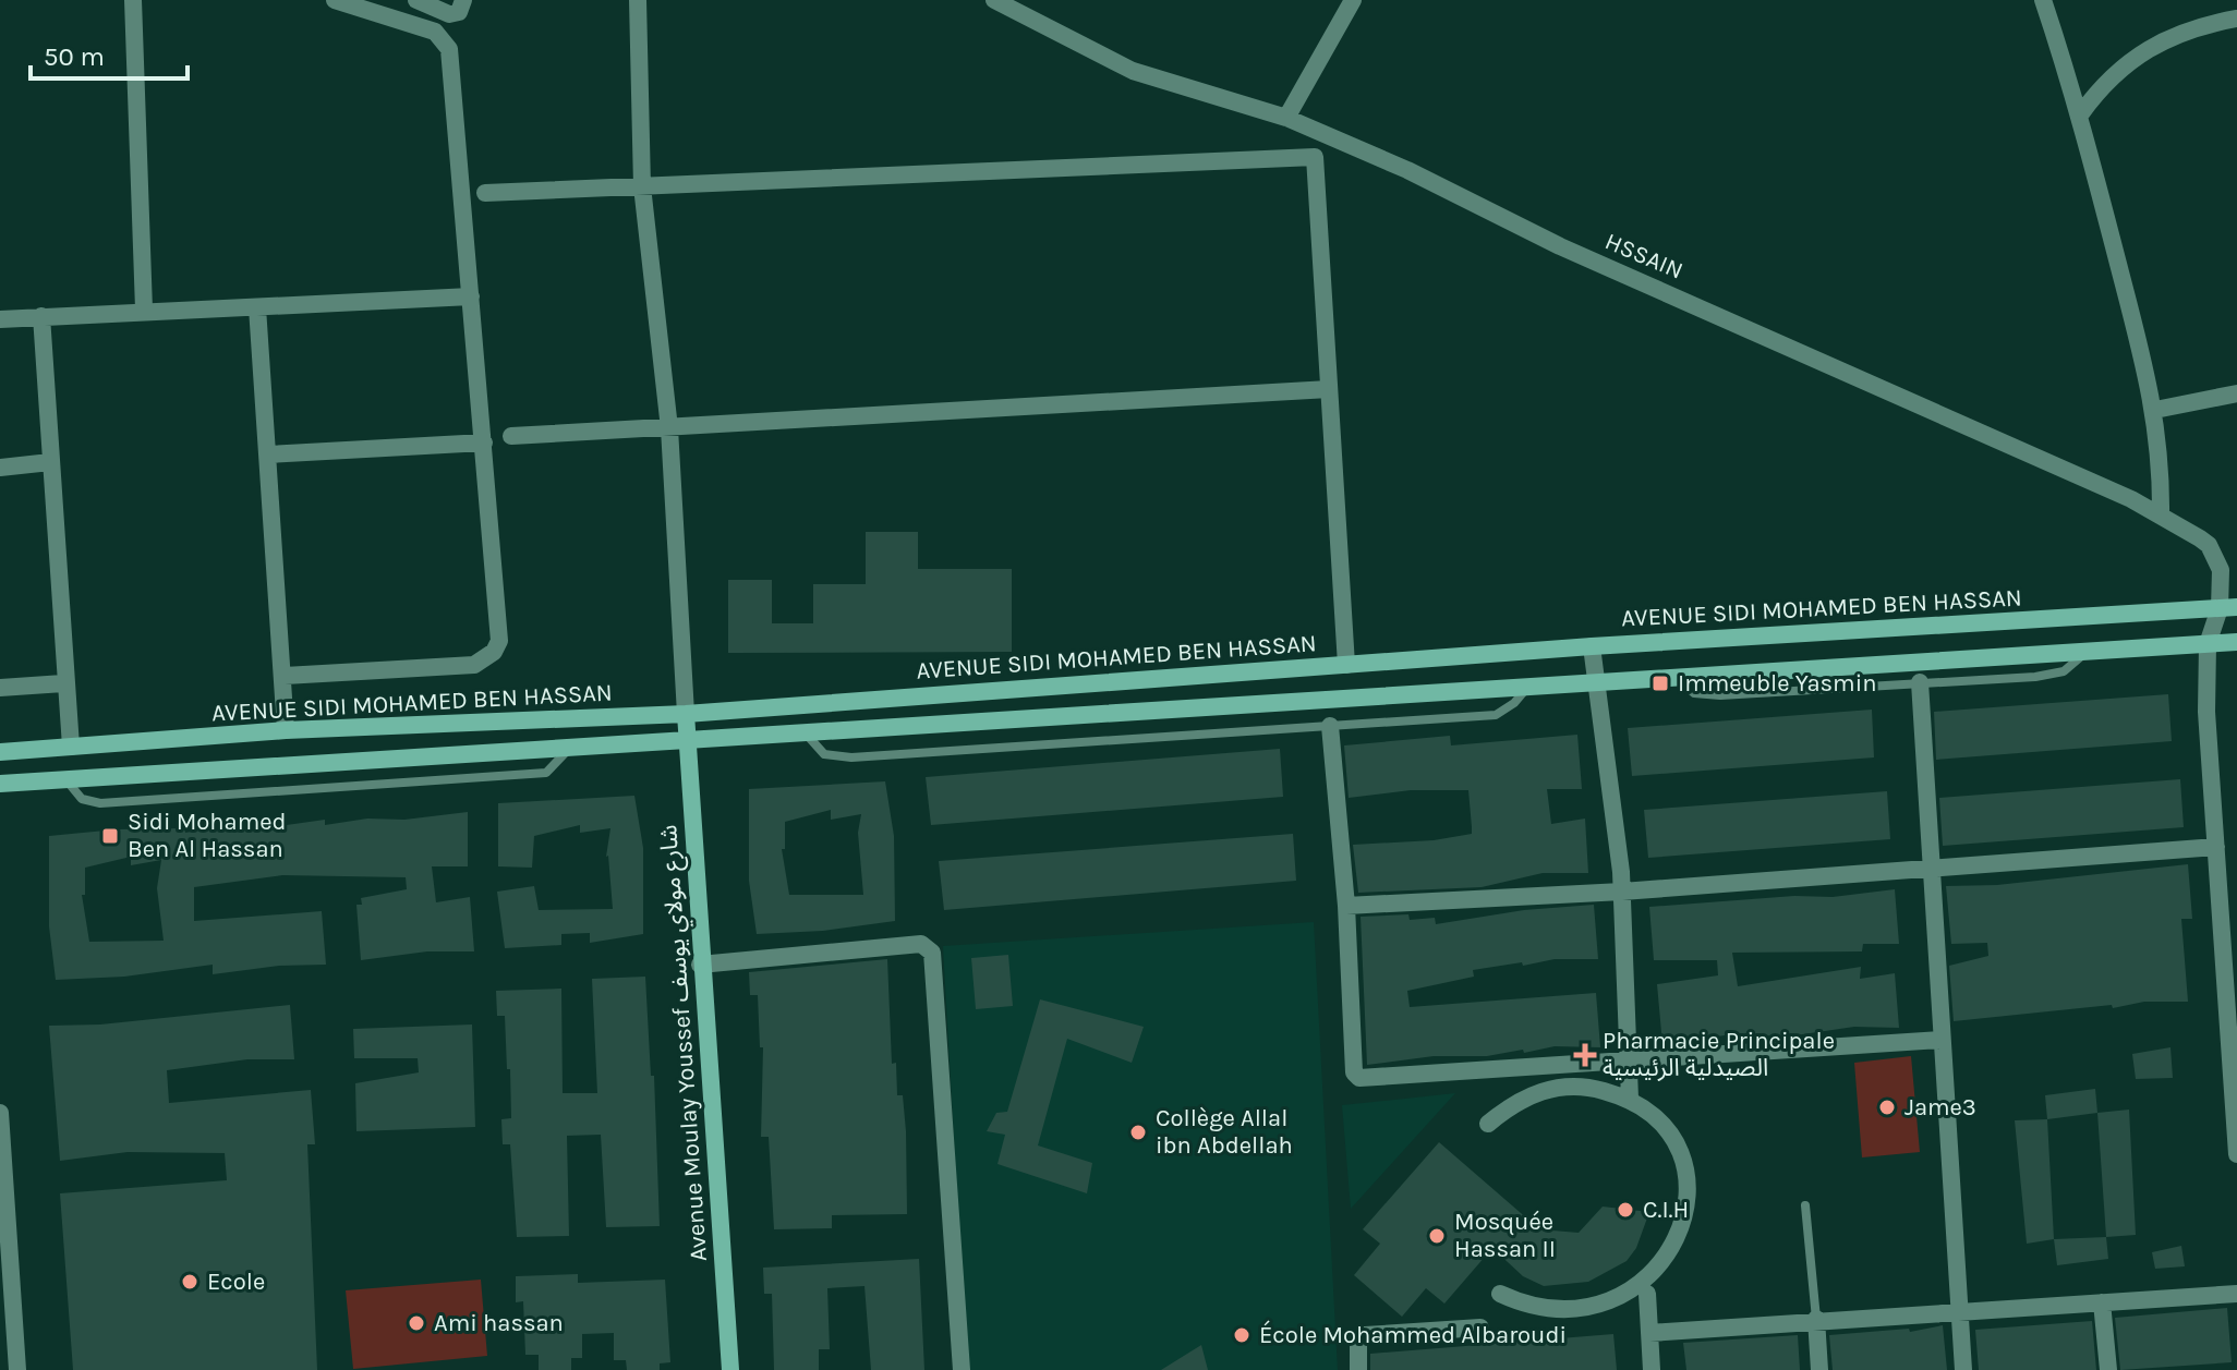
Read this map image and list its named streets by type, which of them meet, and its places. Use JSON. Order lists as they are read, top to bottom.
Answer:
{
  "streets": {
    "street": ["HSSAIN", "AVENUE SIDI MOHAMED BEN HASSAN", "Avenue Moulay Youssef شارع مولاي يوسف"]
  },
  "crossings": [
    ["HSSAIN", "AVENUE SIDI MOHAMED BEN HASSAN"],
    ["AVENUE SIDI MOHAMED BEN HASSAN", "Avenue Moulay Youssef شارع مولاي يوسف"]
  ],
  "places": {
    "transit": ["Immeuble Yasmin", "Sidi Mohamed Ben Al Hassan"],
    "health": ["Pharmacie Principale الصيدلية الرئيسية"],
    "other": [
      "Jame3",
      "Collège Allal ibn Abdellah",
      "C.I.H",
      "Mosquée Hassan II",
      "Ecole",
      "Ami hassan",
      "École Mohammed Albaroudi"
    ]
  },
  "scale_bar": "50 m"
}
